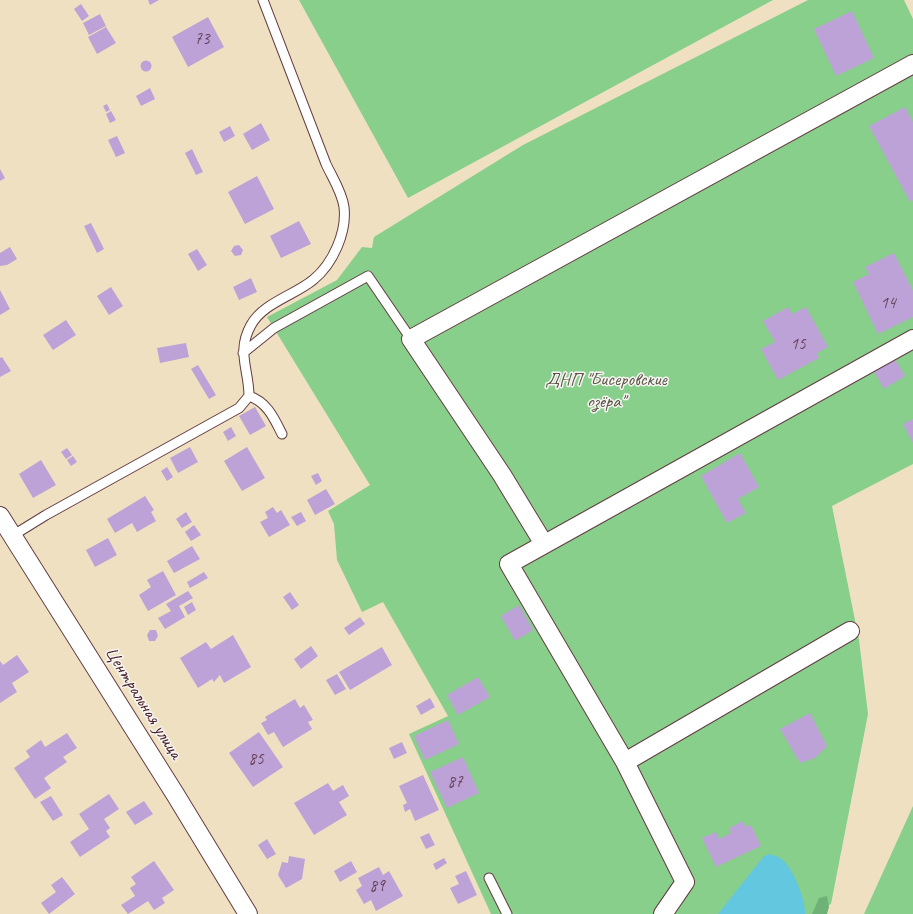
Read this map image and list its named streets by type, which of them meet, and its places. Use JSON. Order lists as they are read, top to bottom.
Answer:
{
  "streets": {
    "street": ["Центральная улица"]
  },
  "parks": ["ДНП \"Бисеровские озёра\""],
  "house_numbers": [
    "73",
    "14",
    "15",
    "85",
    "87",
    "89"
  ]
}
